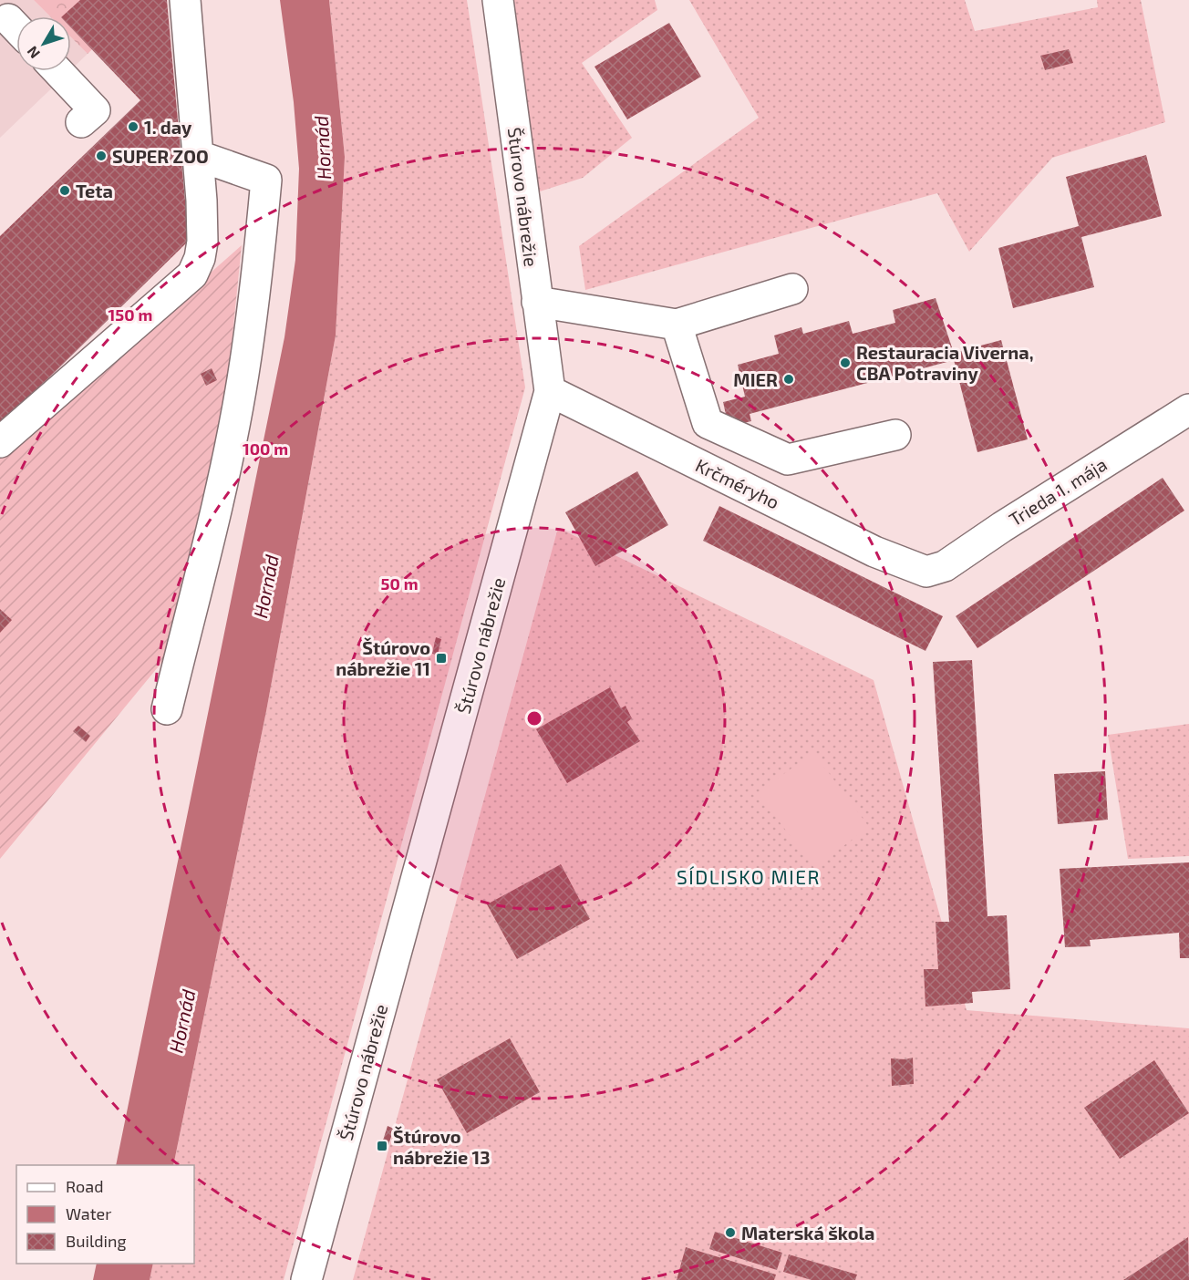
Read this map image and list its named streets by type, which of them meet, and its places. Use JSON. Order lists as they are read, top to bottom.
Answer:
{
  "streets": {
    "street": ["Štúrovo nábrežie", "Krčméryho", "Trieda 1. mája"]
  },
  "crossings": [
    ["Štúrovo nábrežie", "Krčméryho"],
    ["Krčméryho", "Trieda 1. mája"]
  ],
  "districts": ["SÍDLISKO MIER"],
  "water": ["Hornád"],
  "places": {
    "other": [
      "1. day",
      "SUPER ZOO",
      "Teta",
      "Restauracia Viverna, CBA Potraviny",
      "MIER",
      "Materská škola"
    ],
    "transit": ["Štúrovo nábrežie 11", "Štúrovo nábrežie 13"]
  },
  "legend": ["Road", "Water", "Building"],
  "north": "bottom left",
  "rings": ["150 m", "100 m", "50 m"]
}
